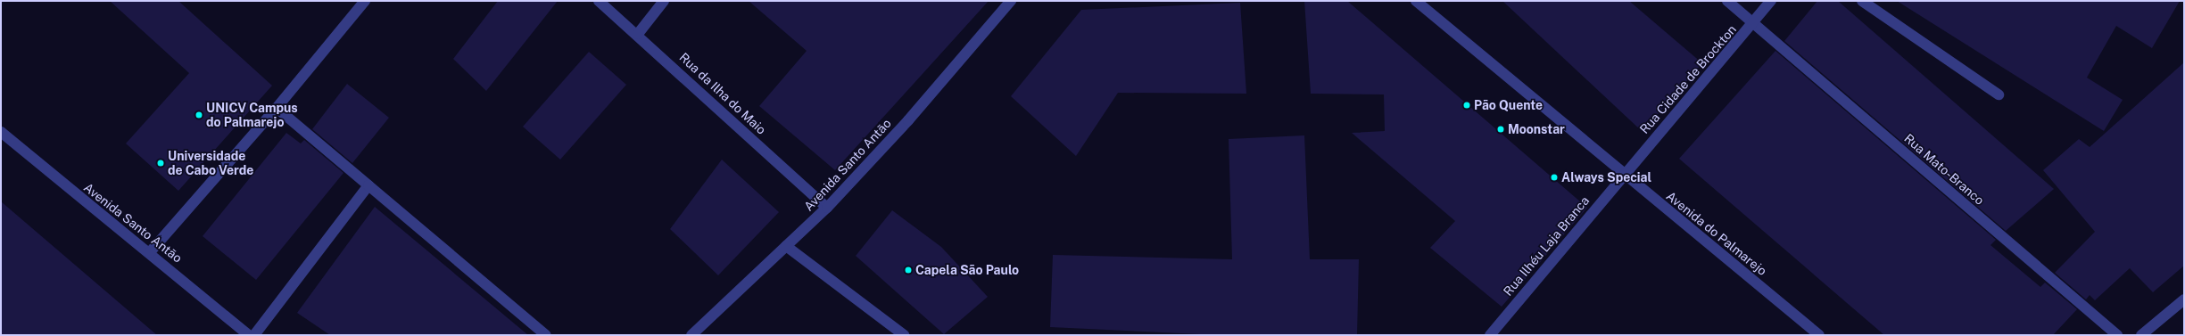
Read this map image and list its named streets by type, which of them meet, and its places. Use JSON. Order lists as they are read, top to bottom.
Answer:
{
  "streets": {
    "street": [
      "Rua Cidade de Brockton",
      "Rua da Ilha do Maio",
      "Avenida Santo Antão",
      "Rua Mato-Branco",
      "Avenida do Palmarejo",
      "Rua Ilhéu Laja Branca"
    ]
  },
  "crossings": [
    ["Rua Cidade de Brockton", "Rua Mato-Branco"],
    ["Rua Cidade de Brockton", "Avenida do Palmarejo"],
    ["Rua Cidade de Brockton", "Rua Ilhéu Laja Branca"],
    ["Rua da Ilha do Maio", "Avenida Santo Antão"],
    ["Avenida do Palmarejo", "Rua Ilhéu Laja Branca"]
  ],
  "places": [
    "Pão Quente",
    "UNICV Campus do Palmarejo",
    "Moonstar",
    "Universidade de Cabo Verde",
    "Always Special",
    "Capela São Paulo"
  ]
}
